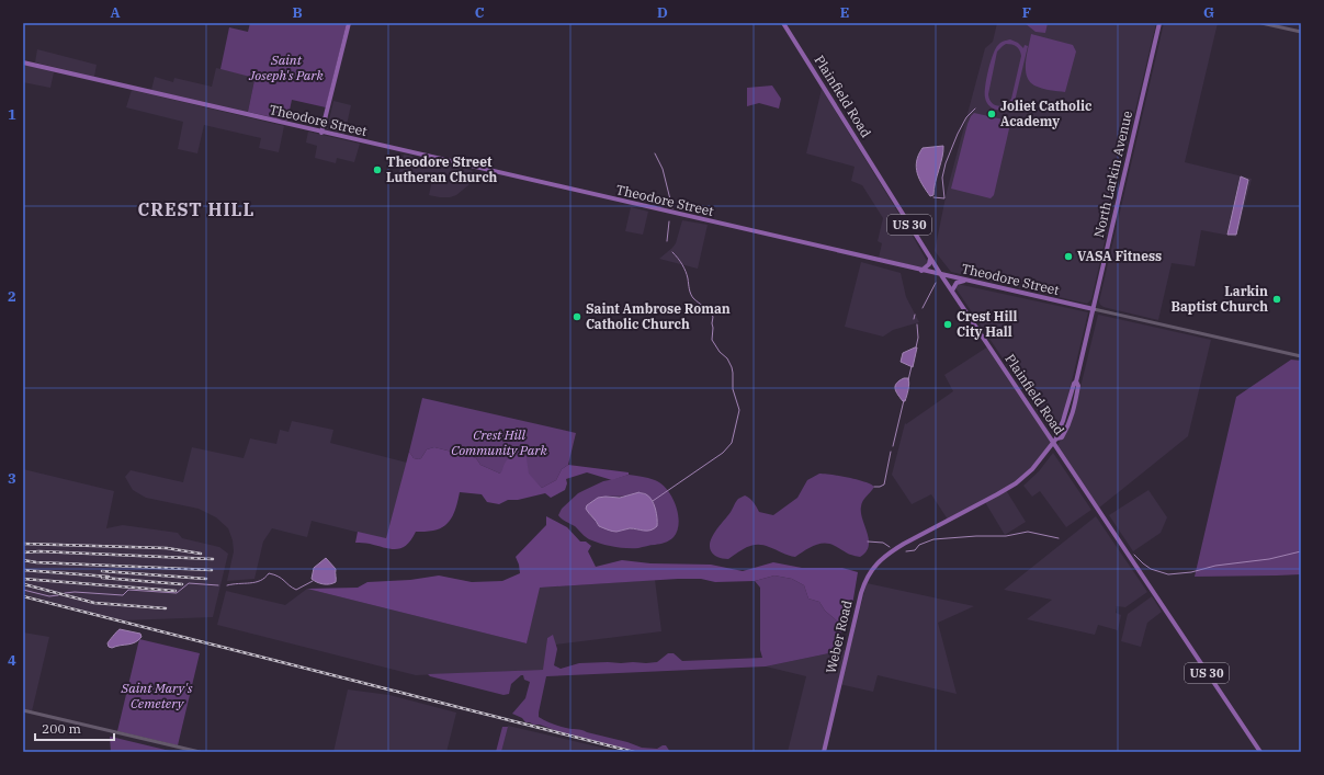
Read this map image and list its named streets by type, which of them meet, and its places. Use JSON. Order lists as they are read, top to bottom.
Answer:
{
  "streets": {
    "main road": [
      "Plainfield Road",
      "Theodore Street",
      "North Larkin Avenue",
      "US 30",
      "Weber Road"
    ]
  },
  "crossings": [
    ["Plainfield Road", "Theodore Street"],
    ["Plainfield Road", "North Larkin Avenue"],
    ["Theodore Street", "North Larkin Avenue"],
    ["North Larkin Avenue", "Weber Road"]
  ],
  "districts": ["CREST HILL"],
  "parks": ["Saint Joseph's Park", "Crest Hill Community Park", "Saint Mary's Cemetery"],
  "places": [
    "Joliet Catholic Academy",
    "Theodore Street Lutheran Church",
    "VASA Fitness",
    "Larkin Baptist Church",
    "Saint Ambrose Roman Catholic Church",
    "Crest Hill City Hall"
  ],
  "scale_bar": "200 m",
  "grid": {
    "columns": [
      "A",
      "B",
      "C",
      "D",
      "E",
      "F",
      "G"
    ],
    "rows": [
      "1",
      "2",
      "3",
      "4"
    ]
  }
}
